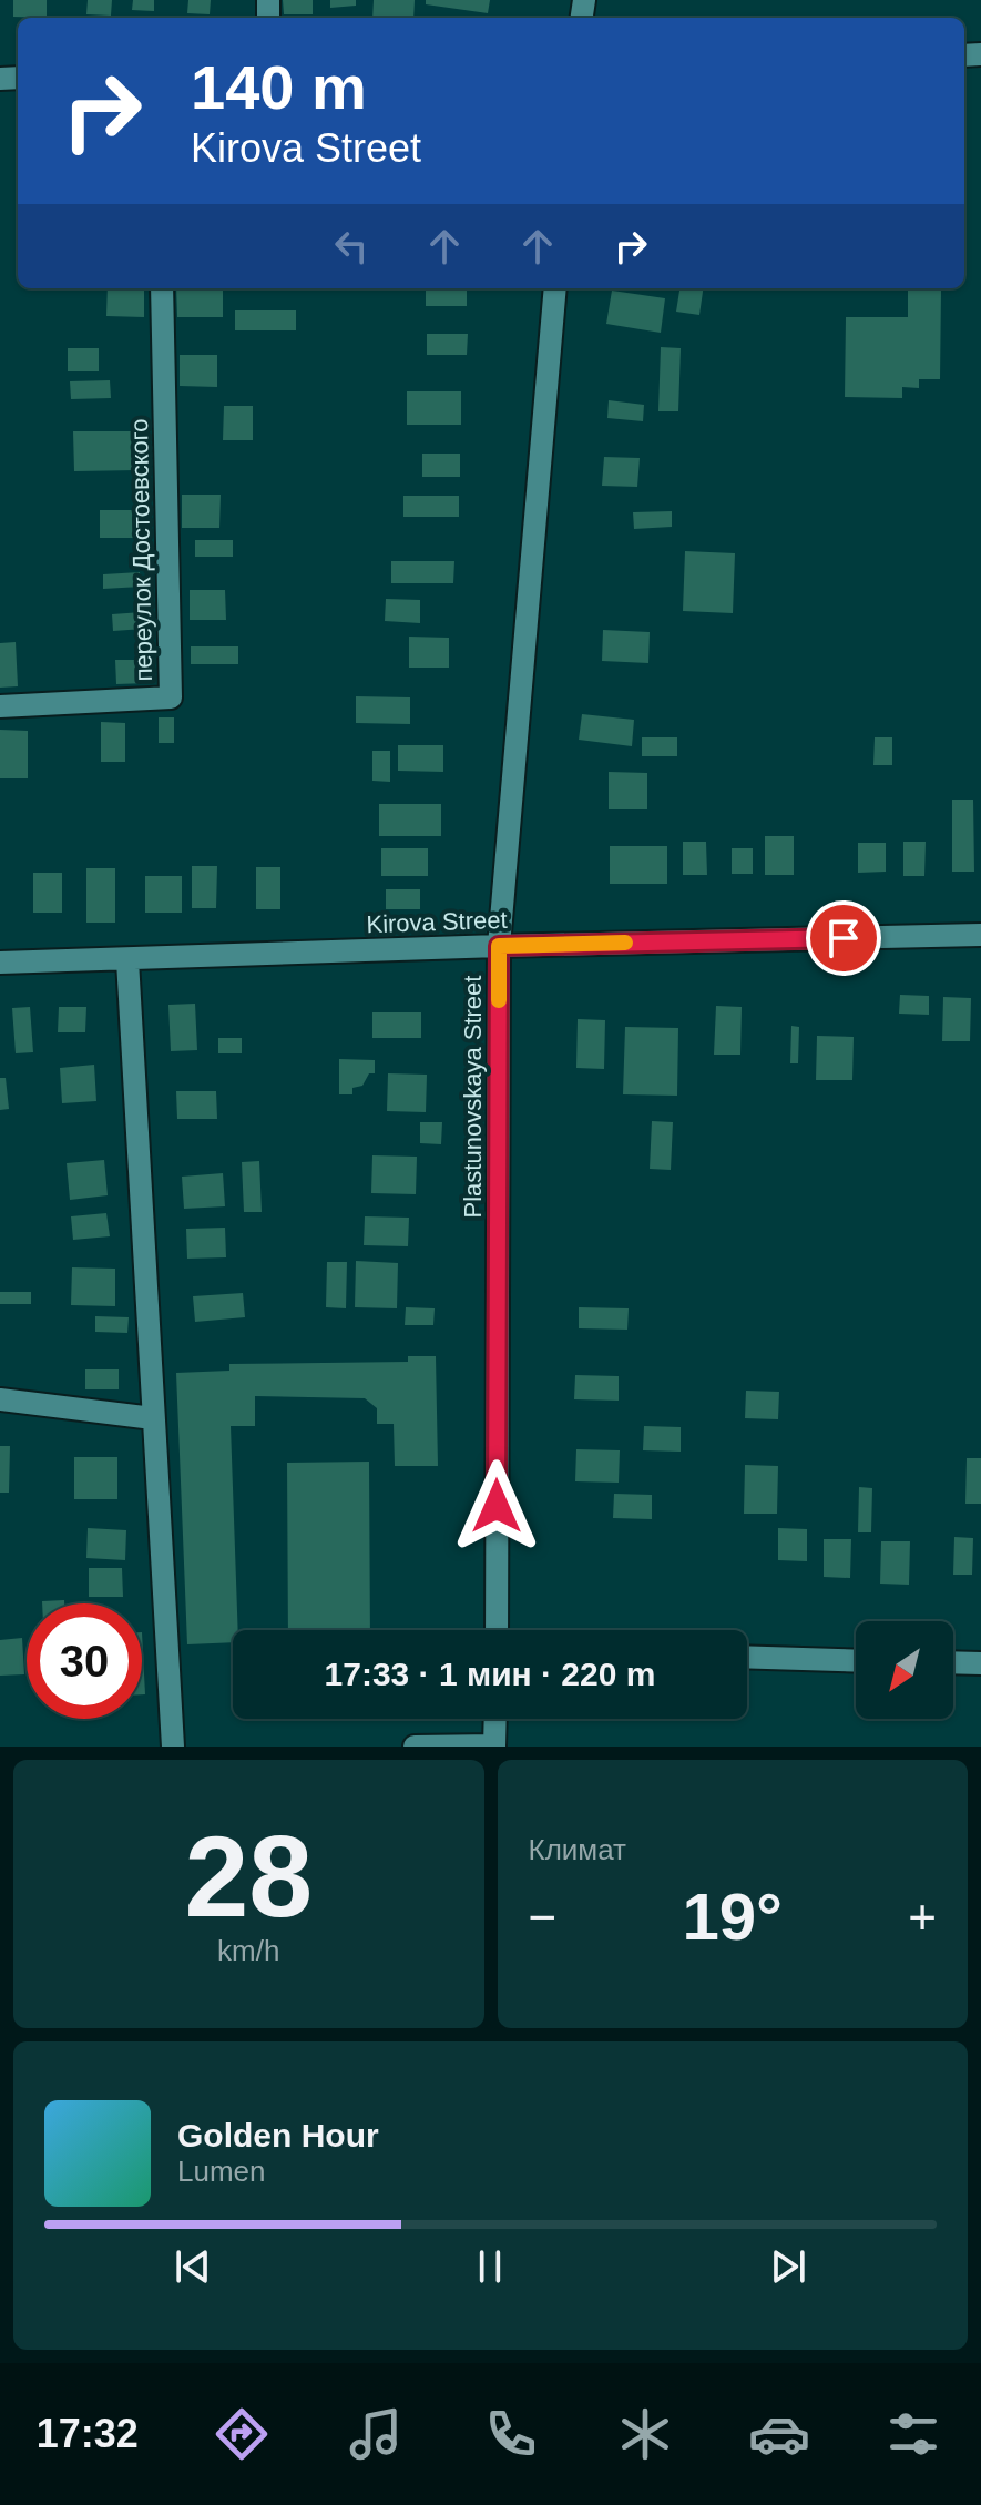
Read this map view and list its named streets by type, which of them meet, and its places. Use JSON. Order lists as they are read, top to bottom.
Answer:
{
  "streets": {
    "street": ["переулок Достоевского", "Kirova Street", "Plastunovskaya Street"]
  },
  "crossings": [
    ["Kirova Street", "Plastunovskaya Street"]
  ],
  "north": "bottom left",
  "page": {
    "turn": ["140 m", "Kirova Street"],
    "limit": "30",
    "trip": "17:33 · 1 мин · 220 m",
    "tile": [
      ["28", "km/h"],
      "Климат"
    ],
    "heat": ["−", "19°", "+"],
    "song": ["Golden Hour", "Lumen"],
    "tabs": "17:32"
  }
}
